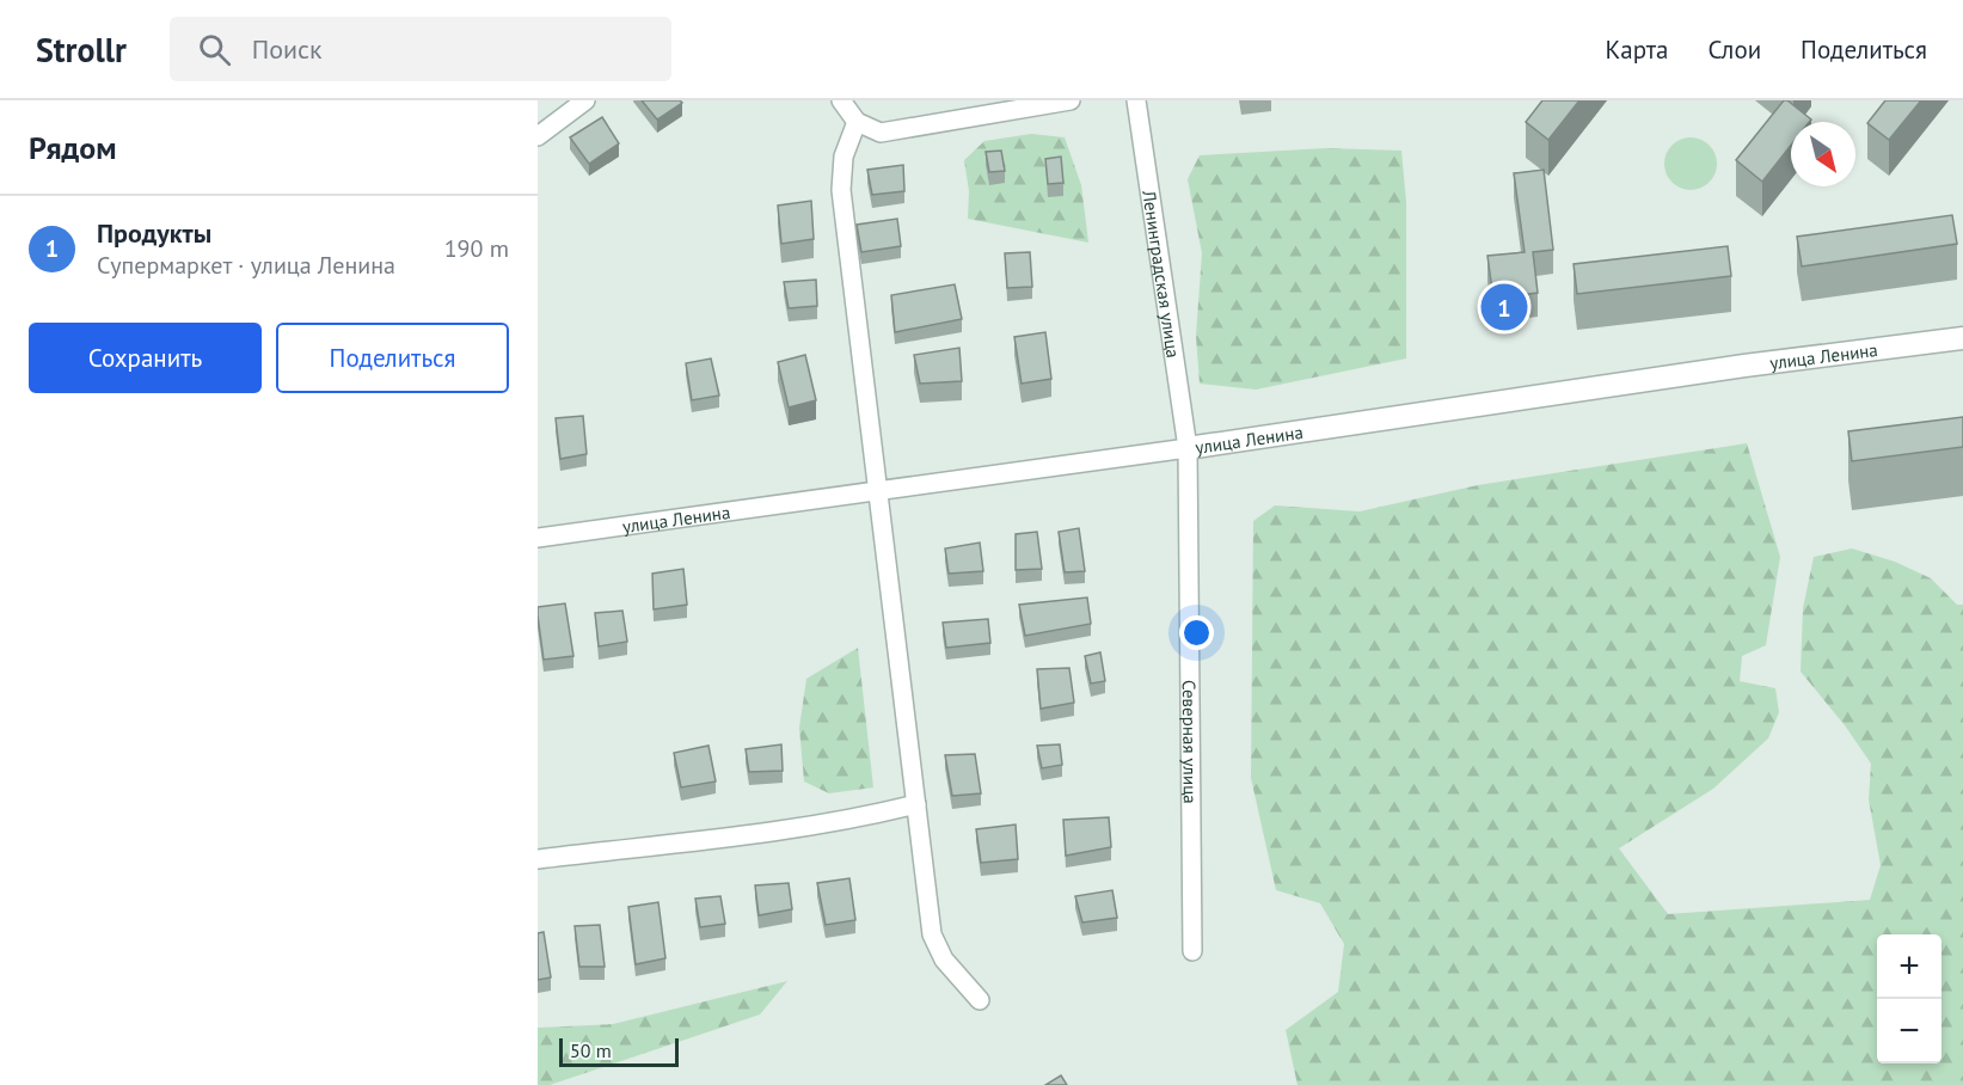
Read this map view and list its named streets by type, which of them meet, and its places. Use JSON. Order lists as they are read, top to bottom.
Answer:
{
  "streets": {
    "street": ["Ленинградская улица", "улица Ленина", "Северная улица"]
  },
  "crossings": [
    ["Ленинградская улица", "улица Ленина"],
    ["Ленинградская улица", "Северная улица"],
    ["улица Ленина", "Северная улица"]
  ],
  "scale_bar": "50 m",
  "north": "bottom right",
  "page": {
    "header": "Strollr",
    "search": "Поиск",
    "nav": ["Карта", "Слои", "Поделиться"],
    "heading": "Рядом",
    "list": [
      {
        "mark": "1",
        "name": "Продукты",
        "note": "Супермаркет · улица Ленина",
        "value": "190 m"
      }
    ],
    "pins": "1",
    "buttons": ["Сохранить", "Поделиться"],
    "map_buttons": ["+", "−"],
    "scale": "50 m"
  }
}
